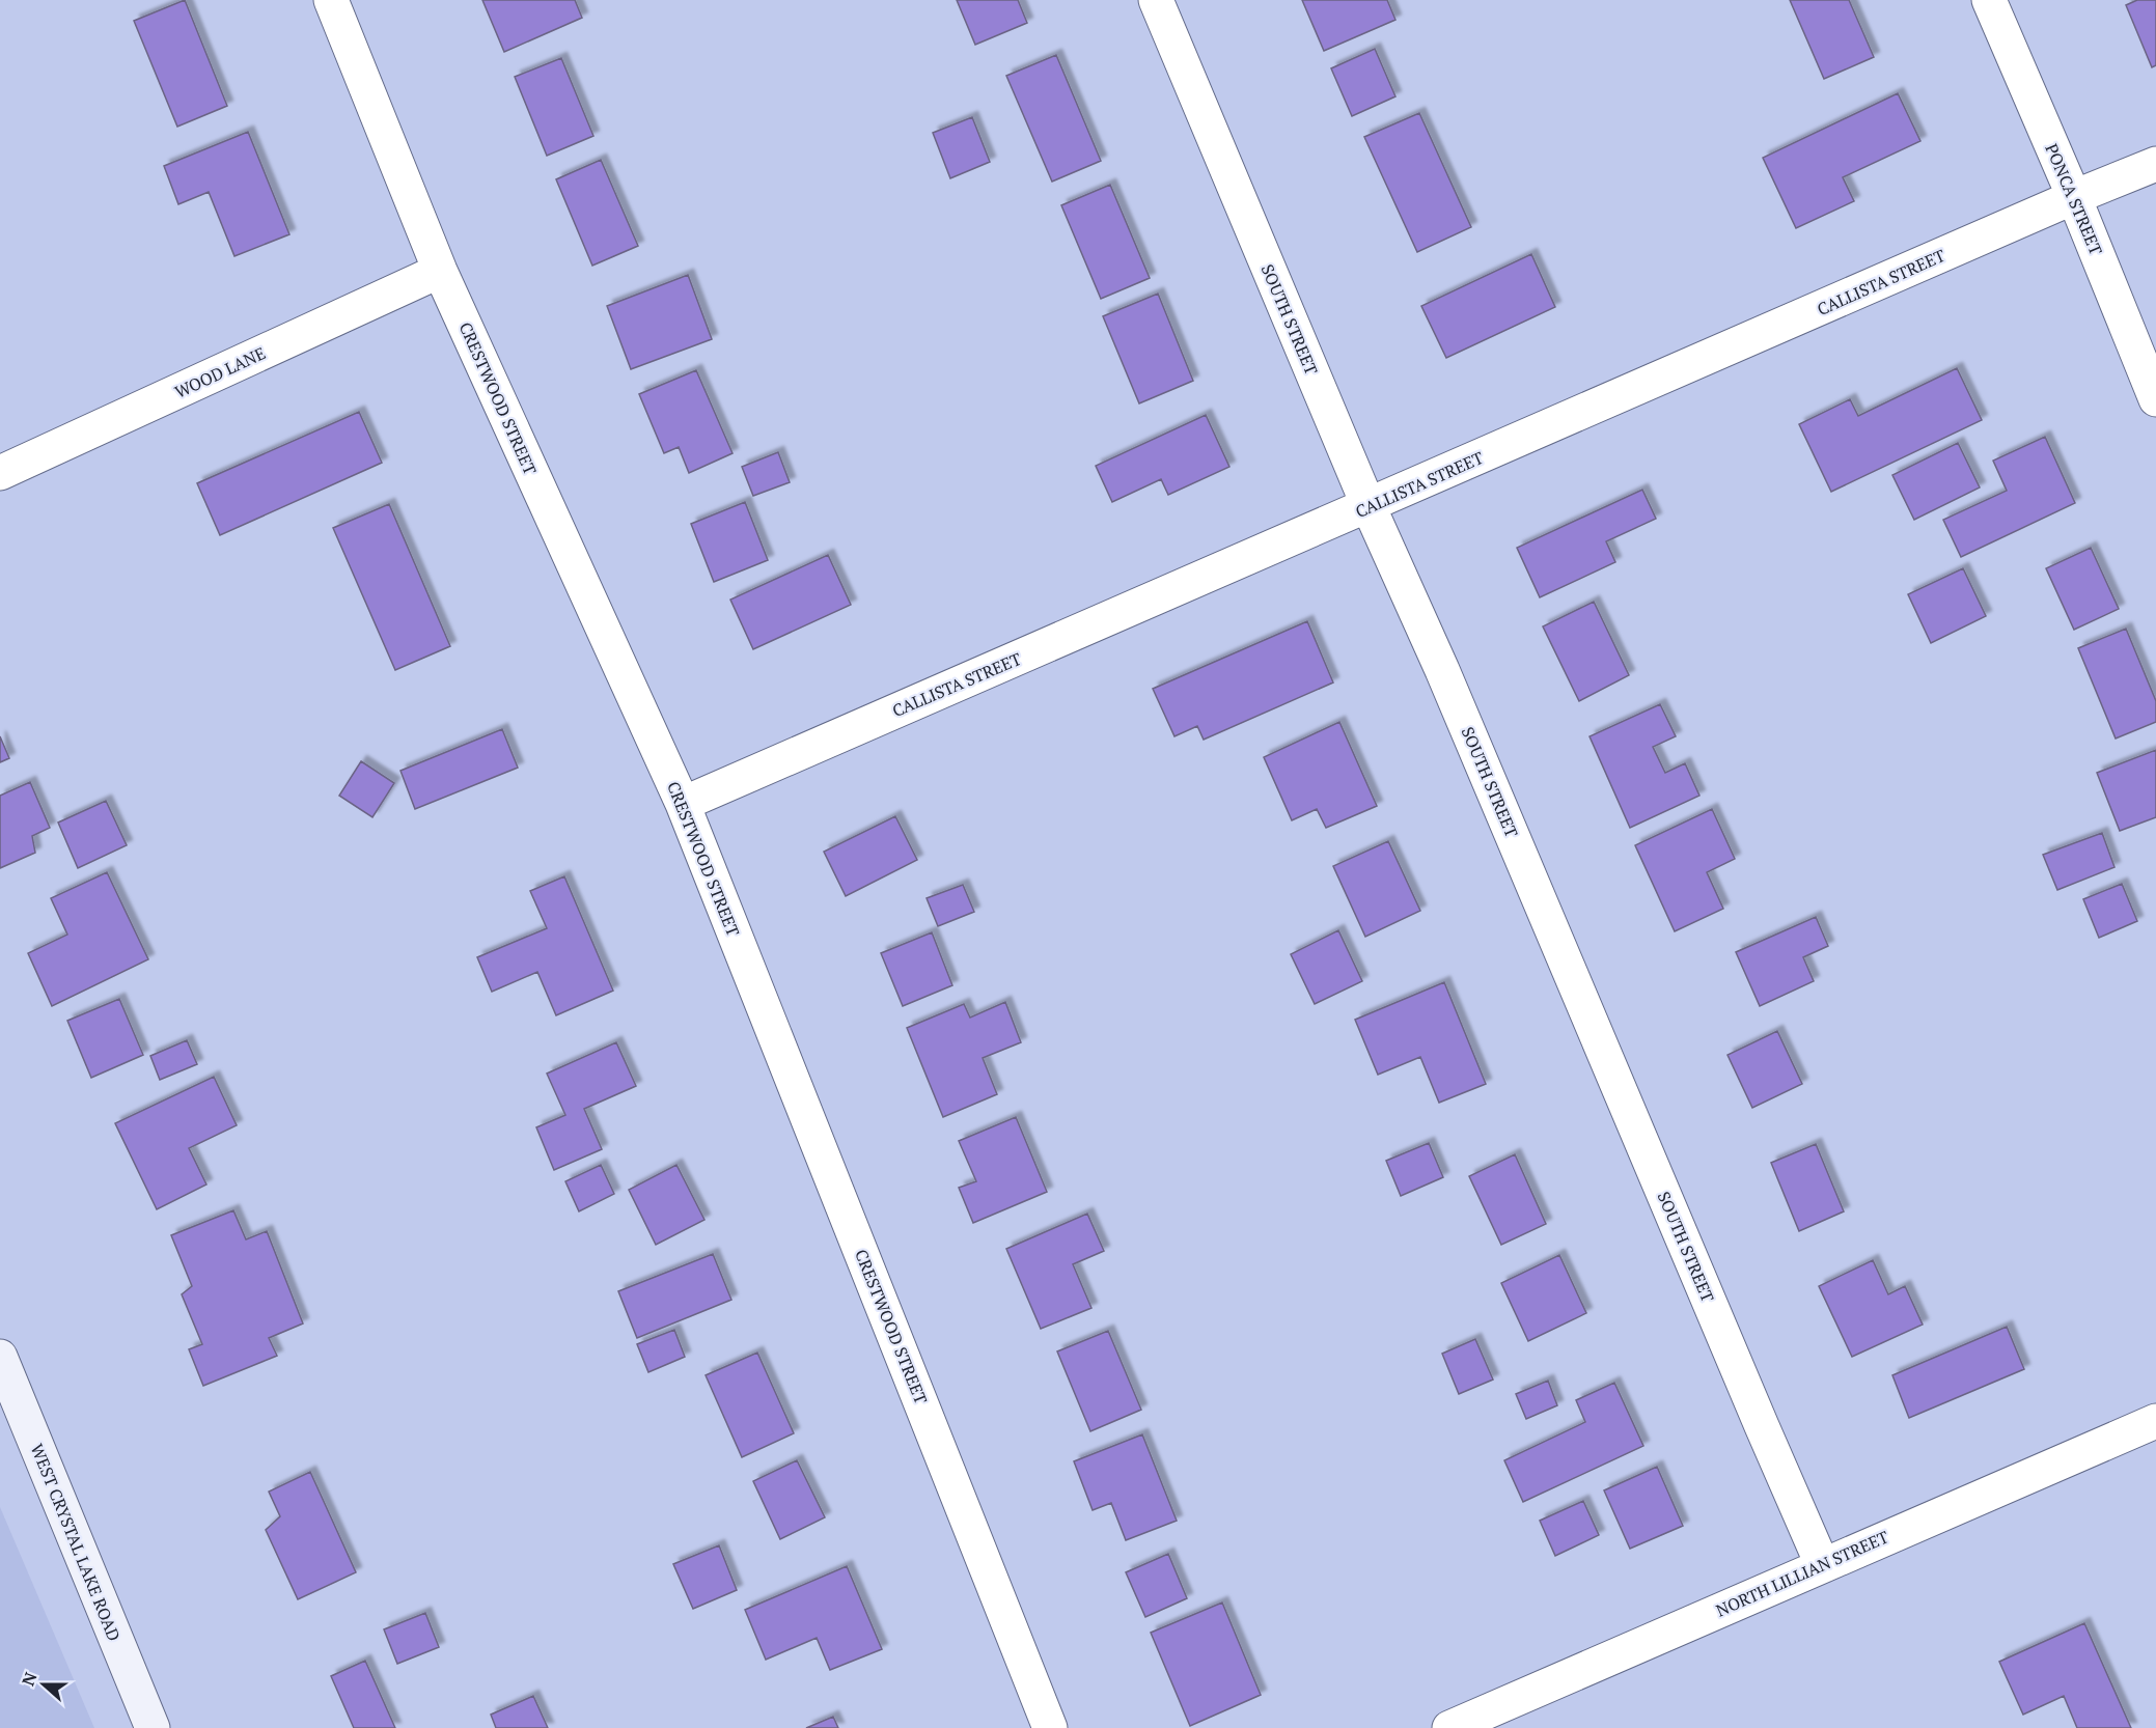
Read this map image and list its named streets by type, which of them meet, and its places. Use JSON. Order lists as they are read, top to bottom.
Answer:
{
  "streets": {
    "street": [
      "PONCA STREET",
      "CALLISTA STREET",
      "SOUTH STREET",
      "WOOD LANE",
      "CRESTWOOD STREET",
      "WEST CRYSTAL LAKE ROAD",
      "NORTH LILLIAN STREET"
    ]
  },
  "crossings": [
    ["PONCA STREET", "CALLISTA STREET"],
    ["CALLISTA STREET", "SOUTH STREET"],
    ["CALLISTA STREET", "CRESTWOOD STREET"],
    ["SOUTH STREET", "NORTH LILLIAN STREET"],
    ["WOOD LANE", "CRESTWOOD STREET"]
  ],
  "north": "left"
}
